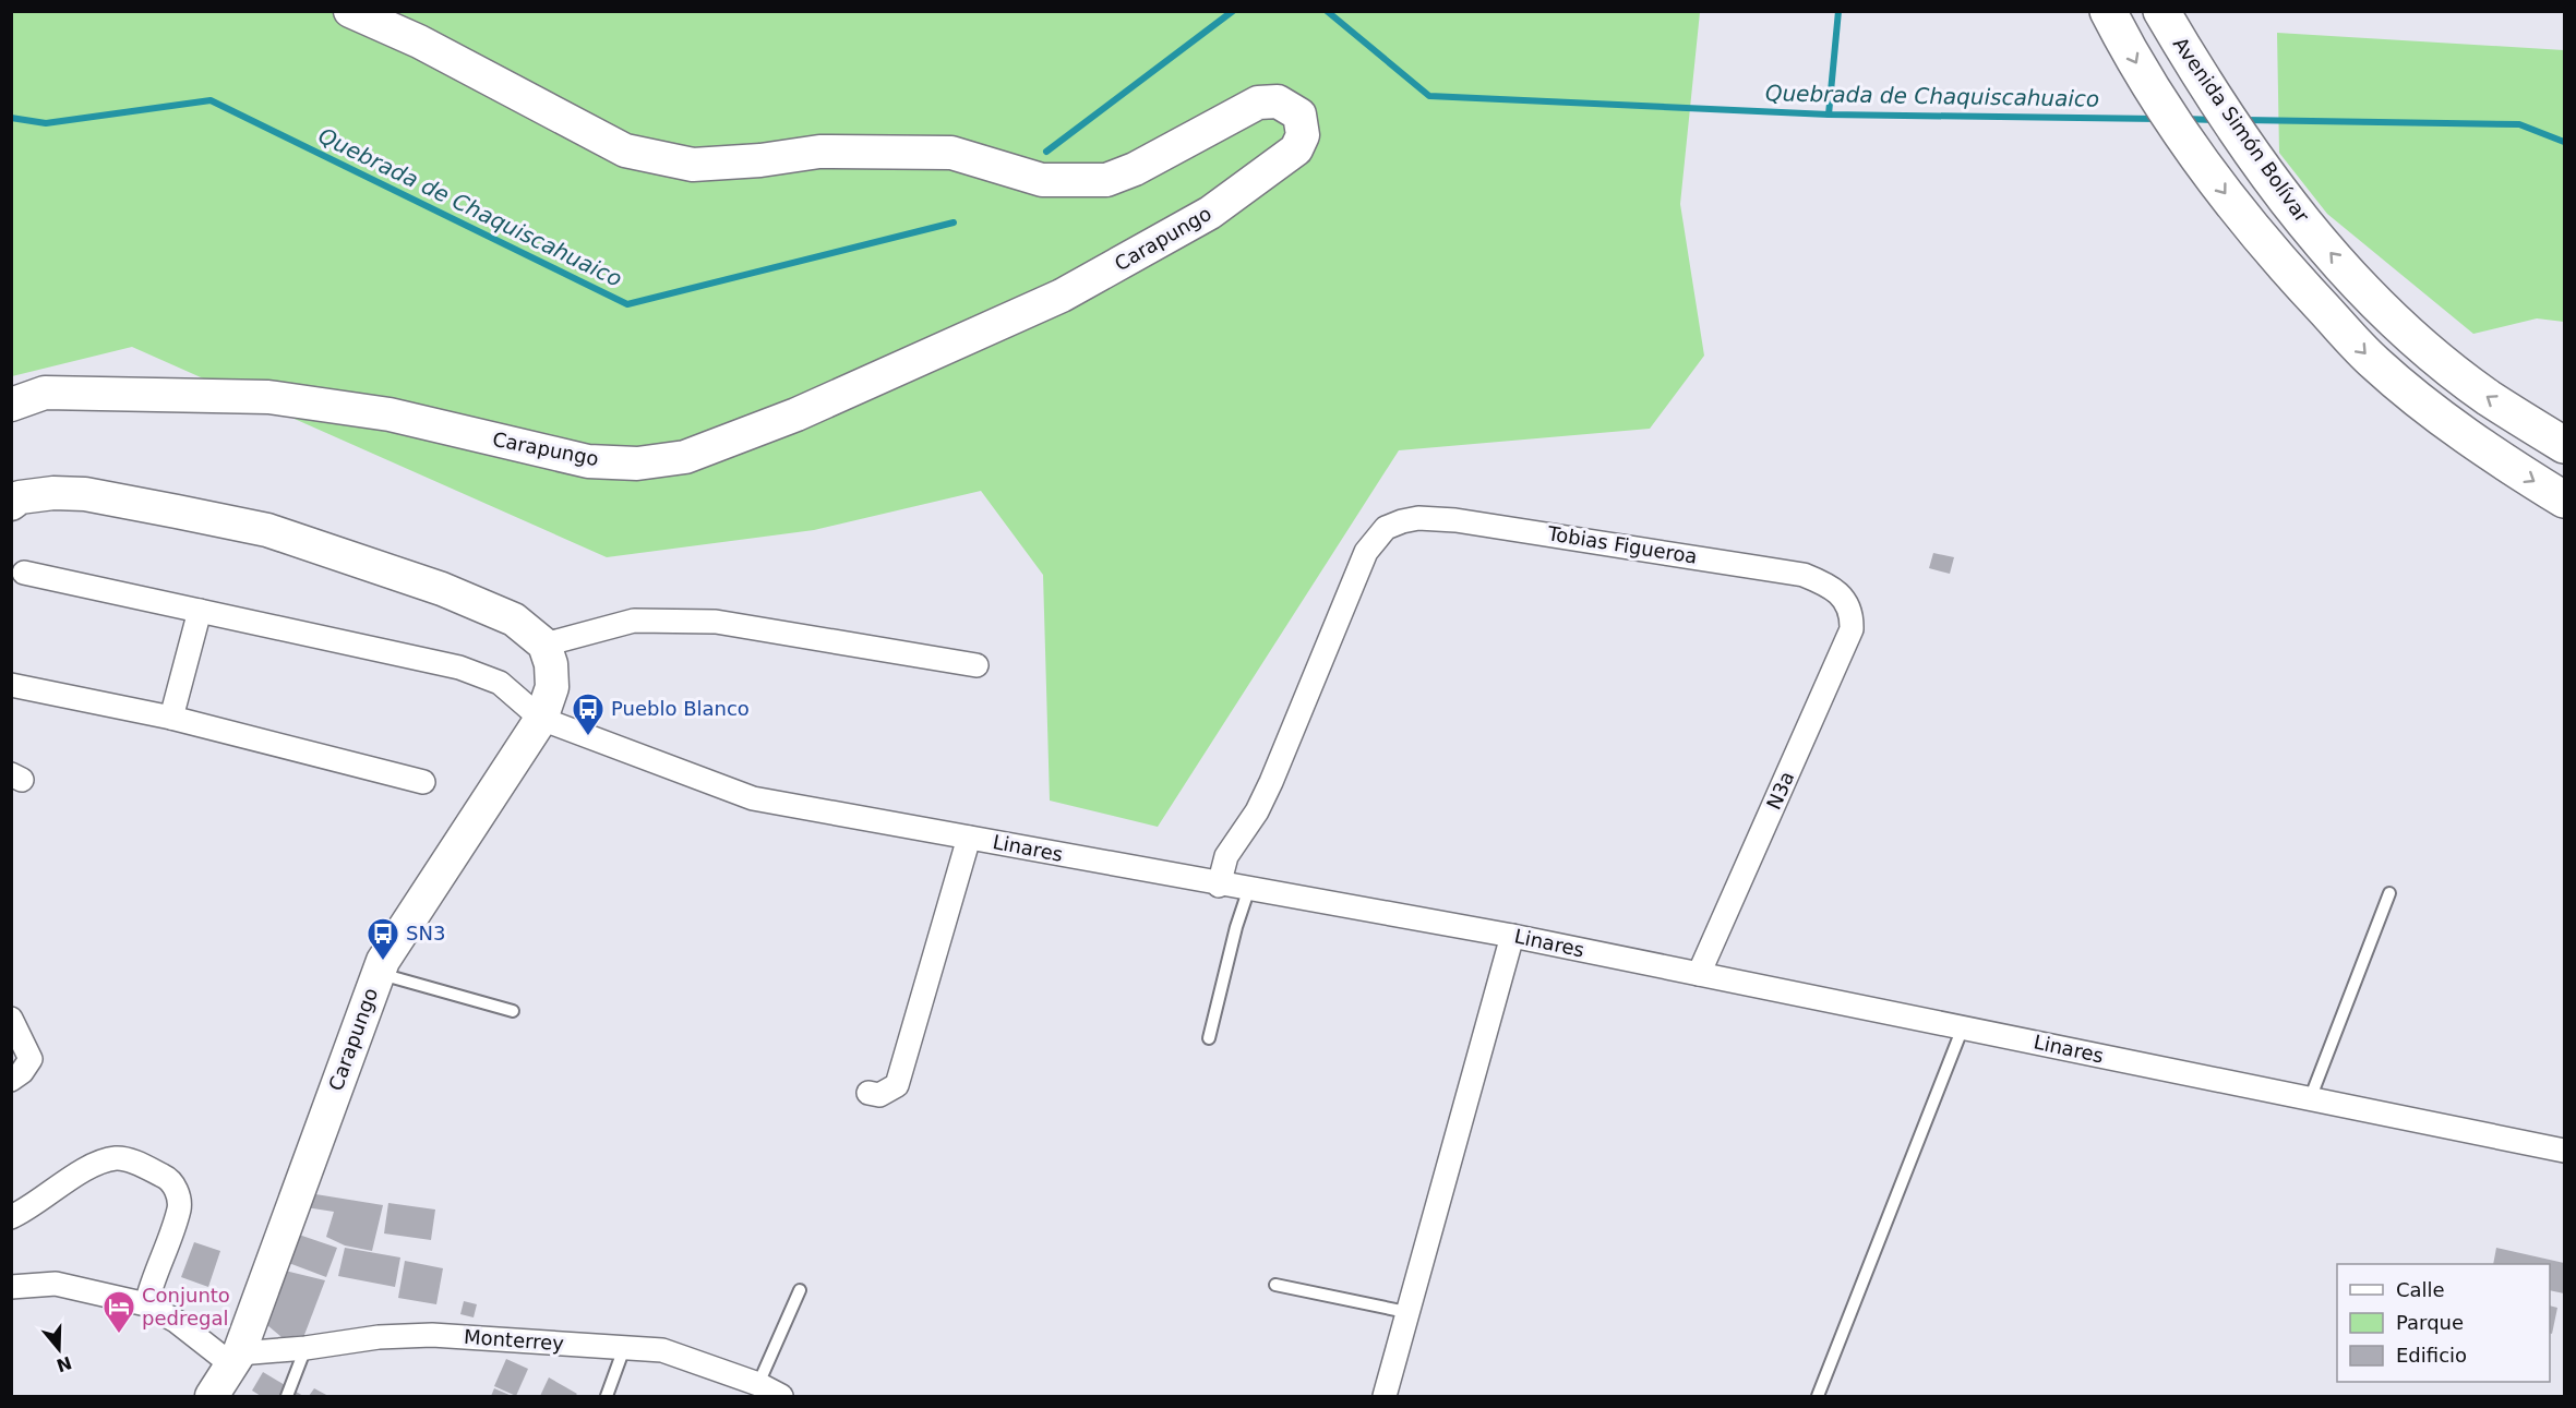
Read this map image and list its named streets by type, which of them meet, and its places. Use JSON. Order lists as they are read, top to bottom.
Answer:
{
  "streets": {
    "highway": ["Avenida Simón Bolívar"],
    "street": [
      "Carapungo",
      "Tobias Figueroa",
      "N3a",
      "Linares",
      "Monterrey"
    ]
  },
  "crossings": [
    ["Carapungo", "Linares"],
    ["Carapungo", "Monterrey"],
    ["Tobias Figueroa", "N3a"],
    ["Tobias Figueroa", "Linares"],
    ["N3a", "Linares"]
  ],
  "water": ["Quebrada de Chaquiscahuaico"],
  "places": {
    "bus stop": ["Pueblo Blanco", "SN3"],
    "hotel": ["Conjunto pedregal"]
  },
  "legend": ["Calle", "Parque", "Edificio"],
  "north": "bottom"
}
